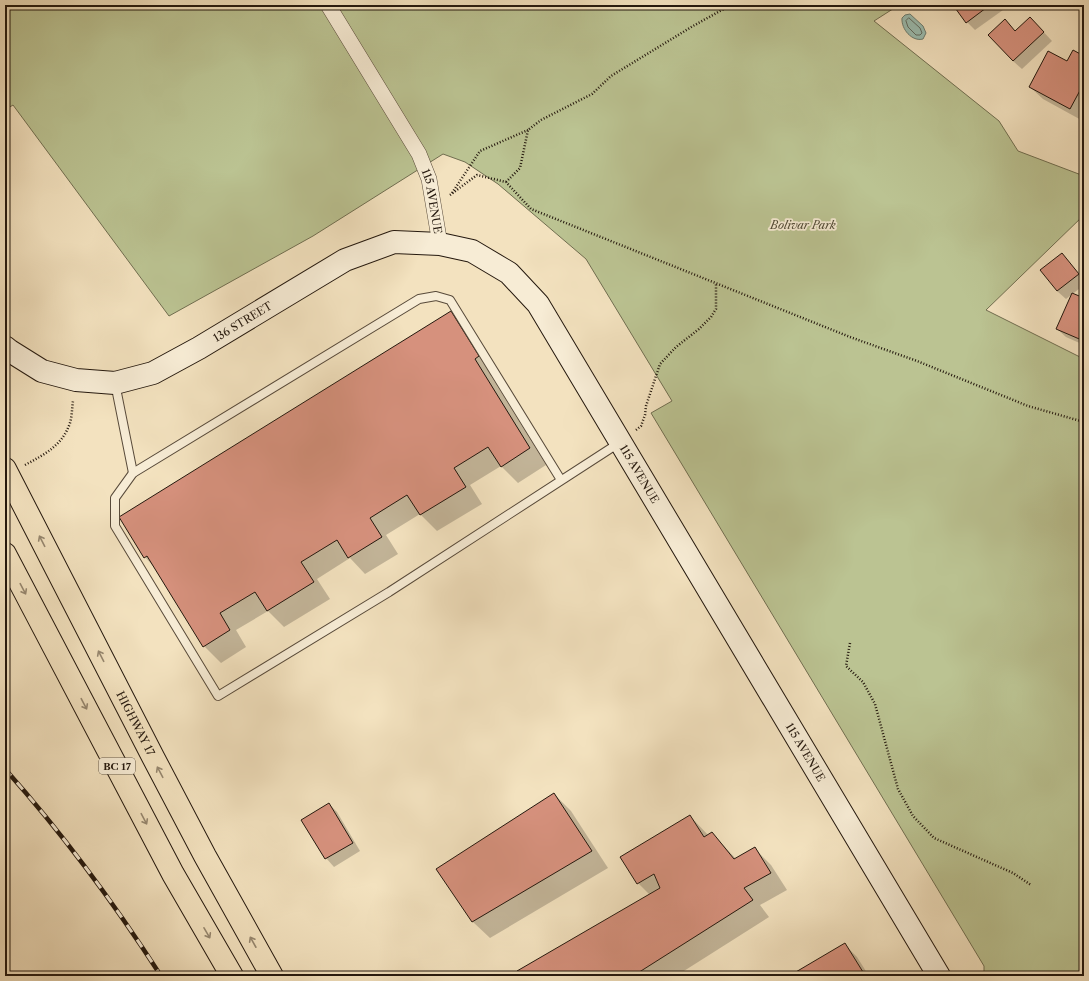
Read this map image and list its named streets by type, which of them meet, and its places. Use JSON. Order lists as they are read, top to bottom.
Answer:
{
  "streets": {
    "highway": ["HIGHWAY 17", "BC 17"],
    "street": ["115 AVENUE", "136 STREET"]
  },
  "crossings": [
    ["115 AVENUE", "136 STREET"]
  ],
  "parks": ["Bolivar Park"]
}
